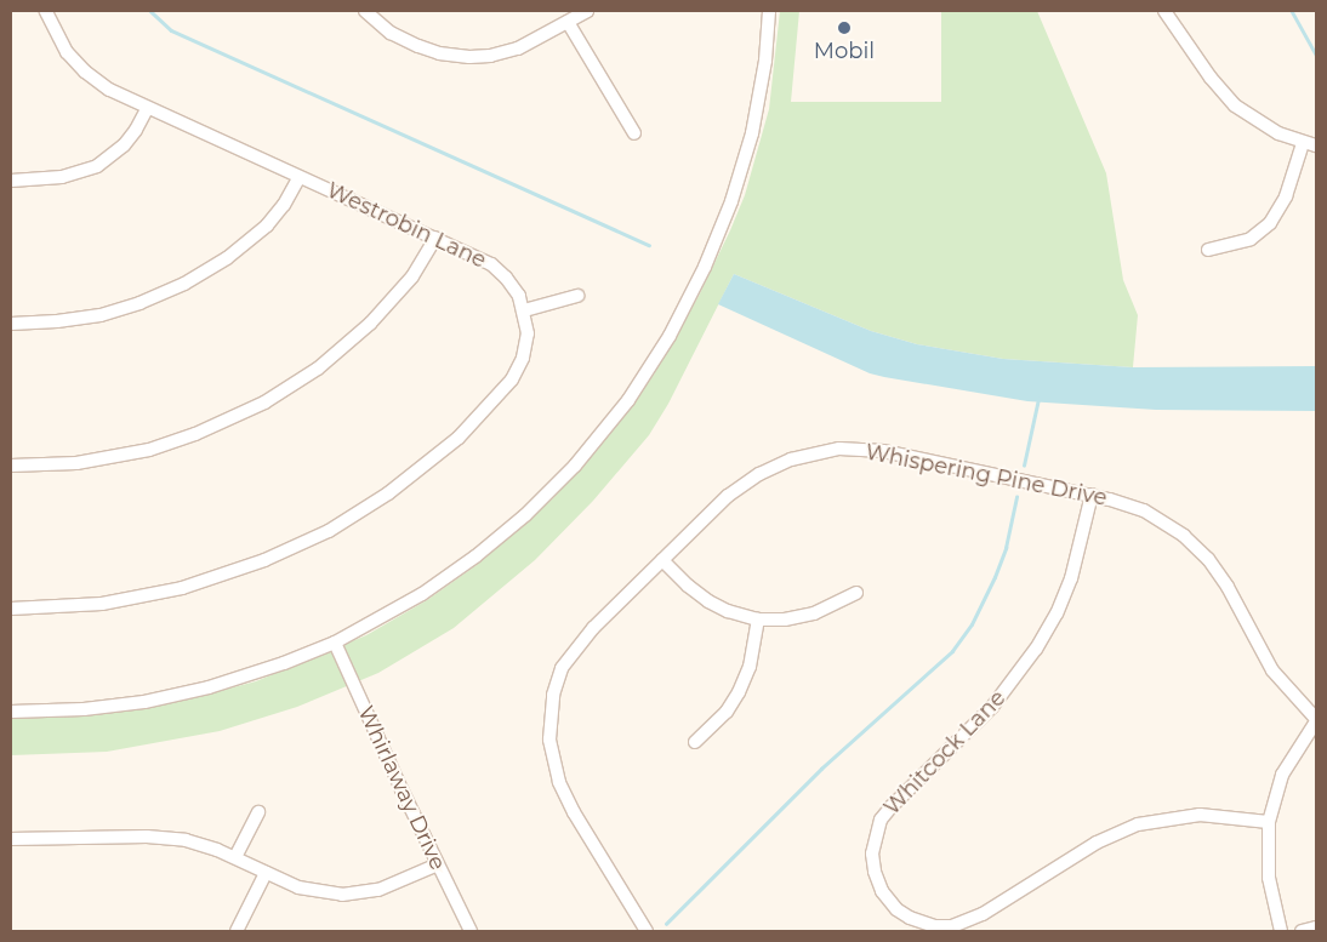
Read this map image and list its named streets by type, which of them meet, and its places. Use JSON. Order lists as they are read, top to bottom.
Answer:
{
  "streets": {
    "street": [
      "Westrobin Lane",
      "Whispering Pine Drive",
      "Whitcock Lane",
      "Whirlaway Drive"
    ]
  },
  "crossings": [
    ["Whispering Pine Drive", "Whitcock Lane"]
  ],
  "places": ["Mobil"]
}
